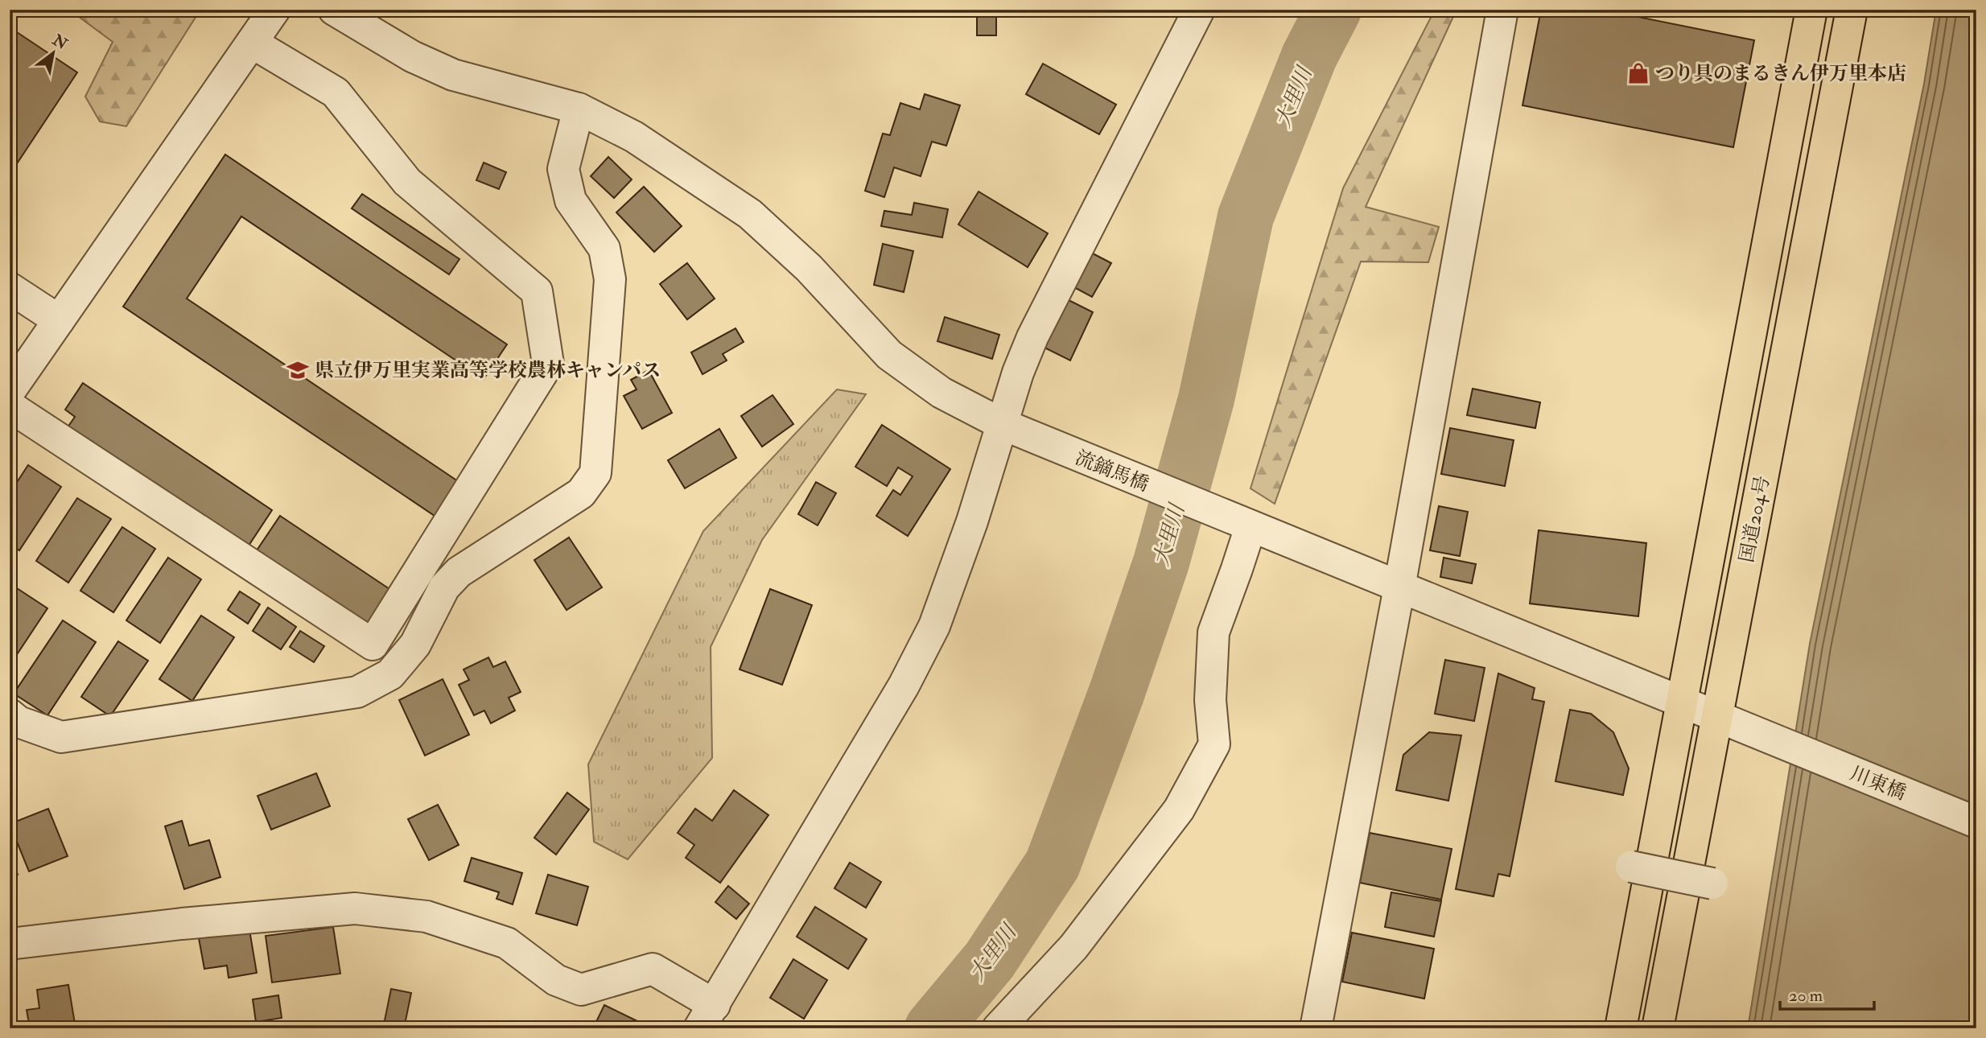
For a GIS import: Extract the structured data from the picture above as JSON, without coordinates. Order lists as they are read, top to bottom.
{
  "streets": {
    "highway": ["国道204号"],
    "street": ["流鏑馬橋", "川東橋"]
  },
  "crossings": [
    ["流鏑馬橋", "川東橋"],
    ["国道204号", "川東橋"]
  ],
  "water": ["大里川"],
  "places": {
    "shop": ["つり具のまるきん伊万里本店"],
    "school or university": ["県立伊万里実業高等学校農林キャンパス"]
  },
  "scale_bar": "20 m",
  "north": "top right"
}
